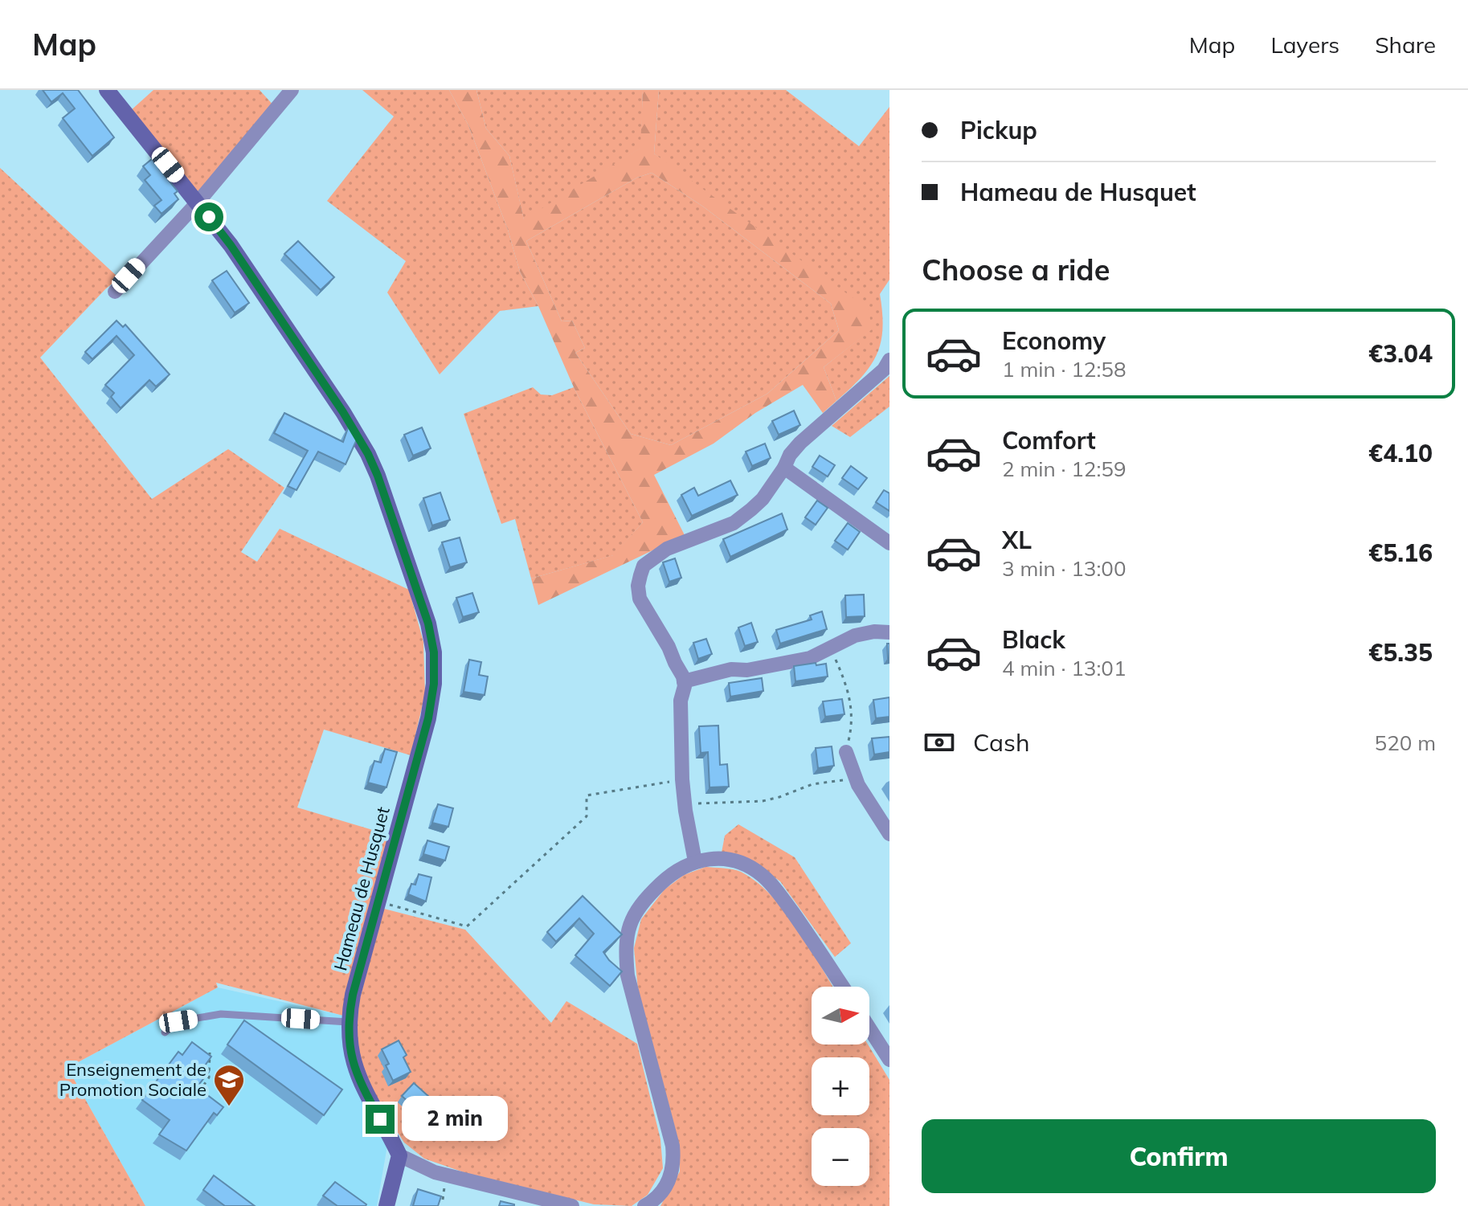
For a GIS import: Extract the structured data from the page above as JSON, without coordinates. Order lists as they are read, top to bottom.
{
  "streets": {
    "street": ["Hameau de Husquet"]
  },
  "places": {
    "school or university": ["Enseignement de Promotion Sociale"]
  },
  "north": "right",
  "page": {
    "header": "Map",
    "nav": ["Map", "Layers", "Share"],
    "banner": ["Pickup", "Hameau de Husquet"],
    "heading": "Choose a ride",
    "list": [
      {
        "name": "Economy",
        "note": "1 min · 12:58",
        "value": "€3.04"
      },
      {
        "name": "Comfort",
        "note": "2 min · 12:59",
        "value": "€4.10"
      },
      {
        "name": "XL",
        "note": "3 min · 13:00",
        "value": "€5.16"
      },
      {
        "name": "Black",
        "note": "4 min · 13:01",
        "value": "€5.35"
      }
    ],
    "pay": ["Cash", "520 m"],
    "map_buttons": ["+", "−"],
    "bubble": "2 min",
    "buttons": "Confirm"
  }
}
